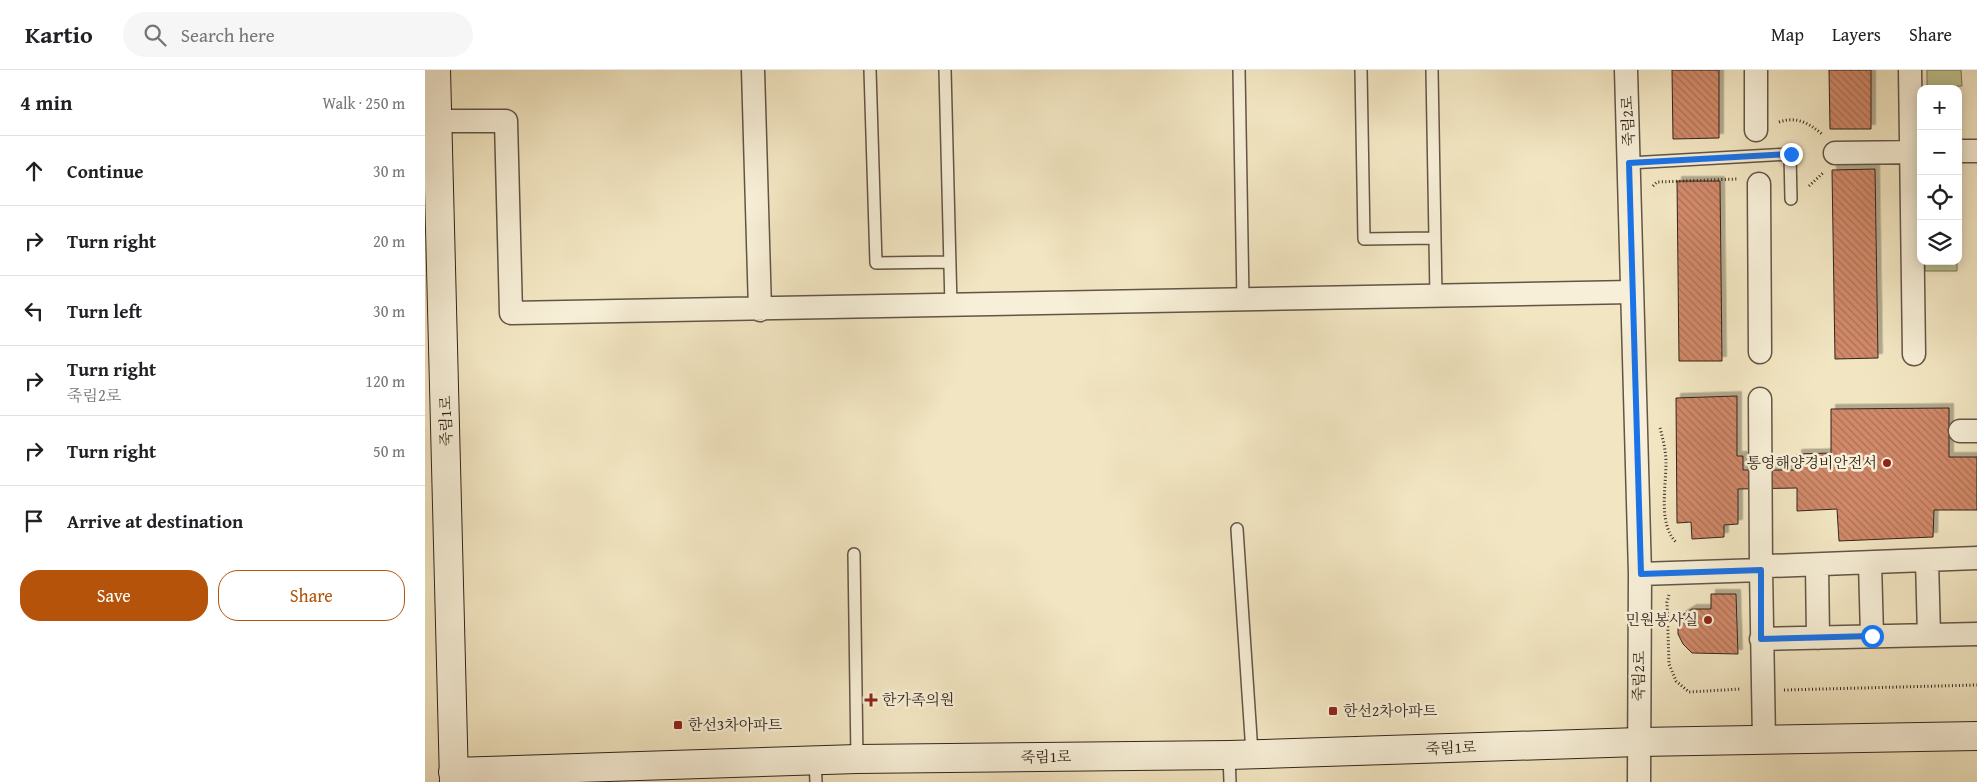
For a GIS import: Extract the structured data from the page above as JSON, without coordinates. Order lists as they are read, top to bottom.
{
  "streets": {
    "street": ["죽림2로", "죽림1로"]
  },
  "crossings": [
    ["죽림2로", "죽림1로"]
  ],
  "places": {
    "other": ["통영해양경비안전서", "민원봉사실"],
    "health": ["한가족의원"],
    "transit": ["한선2차아파트", "한선3차아파트"]
  },
  "page": {
    "header": "Kartio",
    "search": "Search here",
    "nav": ["Map", "Layers", "Share"],
    "heading": ["4 min", "Walk · 250 m"],
    "map_buttons": ["+", "−"],
    "list": [
      ["Continue", "30 m"],
      ["Turn right", "20 m"],
      ["Turn left", "30 m"],
      ["Turn right", "죽림2로", "120 m"],
      ["Turn right", "50 m"],
      "Arrive at destination"
    ],
    "buttons": ["Save", "Share"]
  }
}
